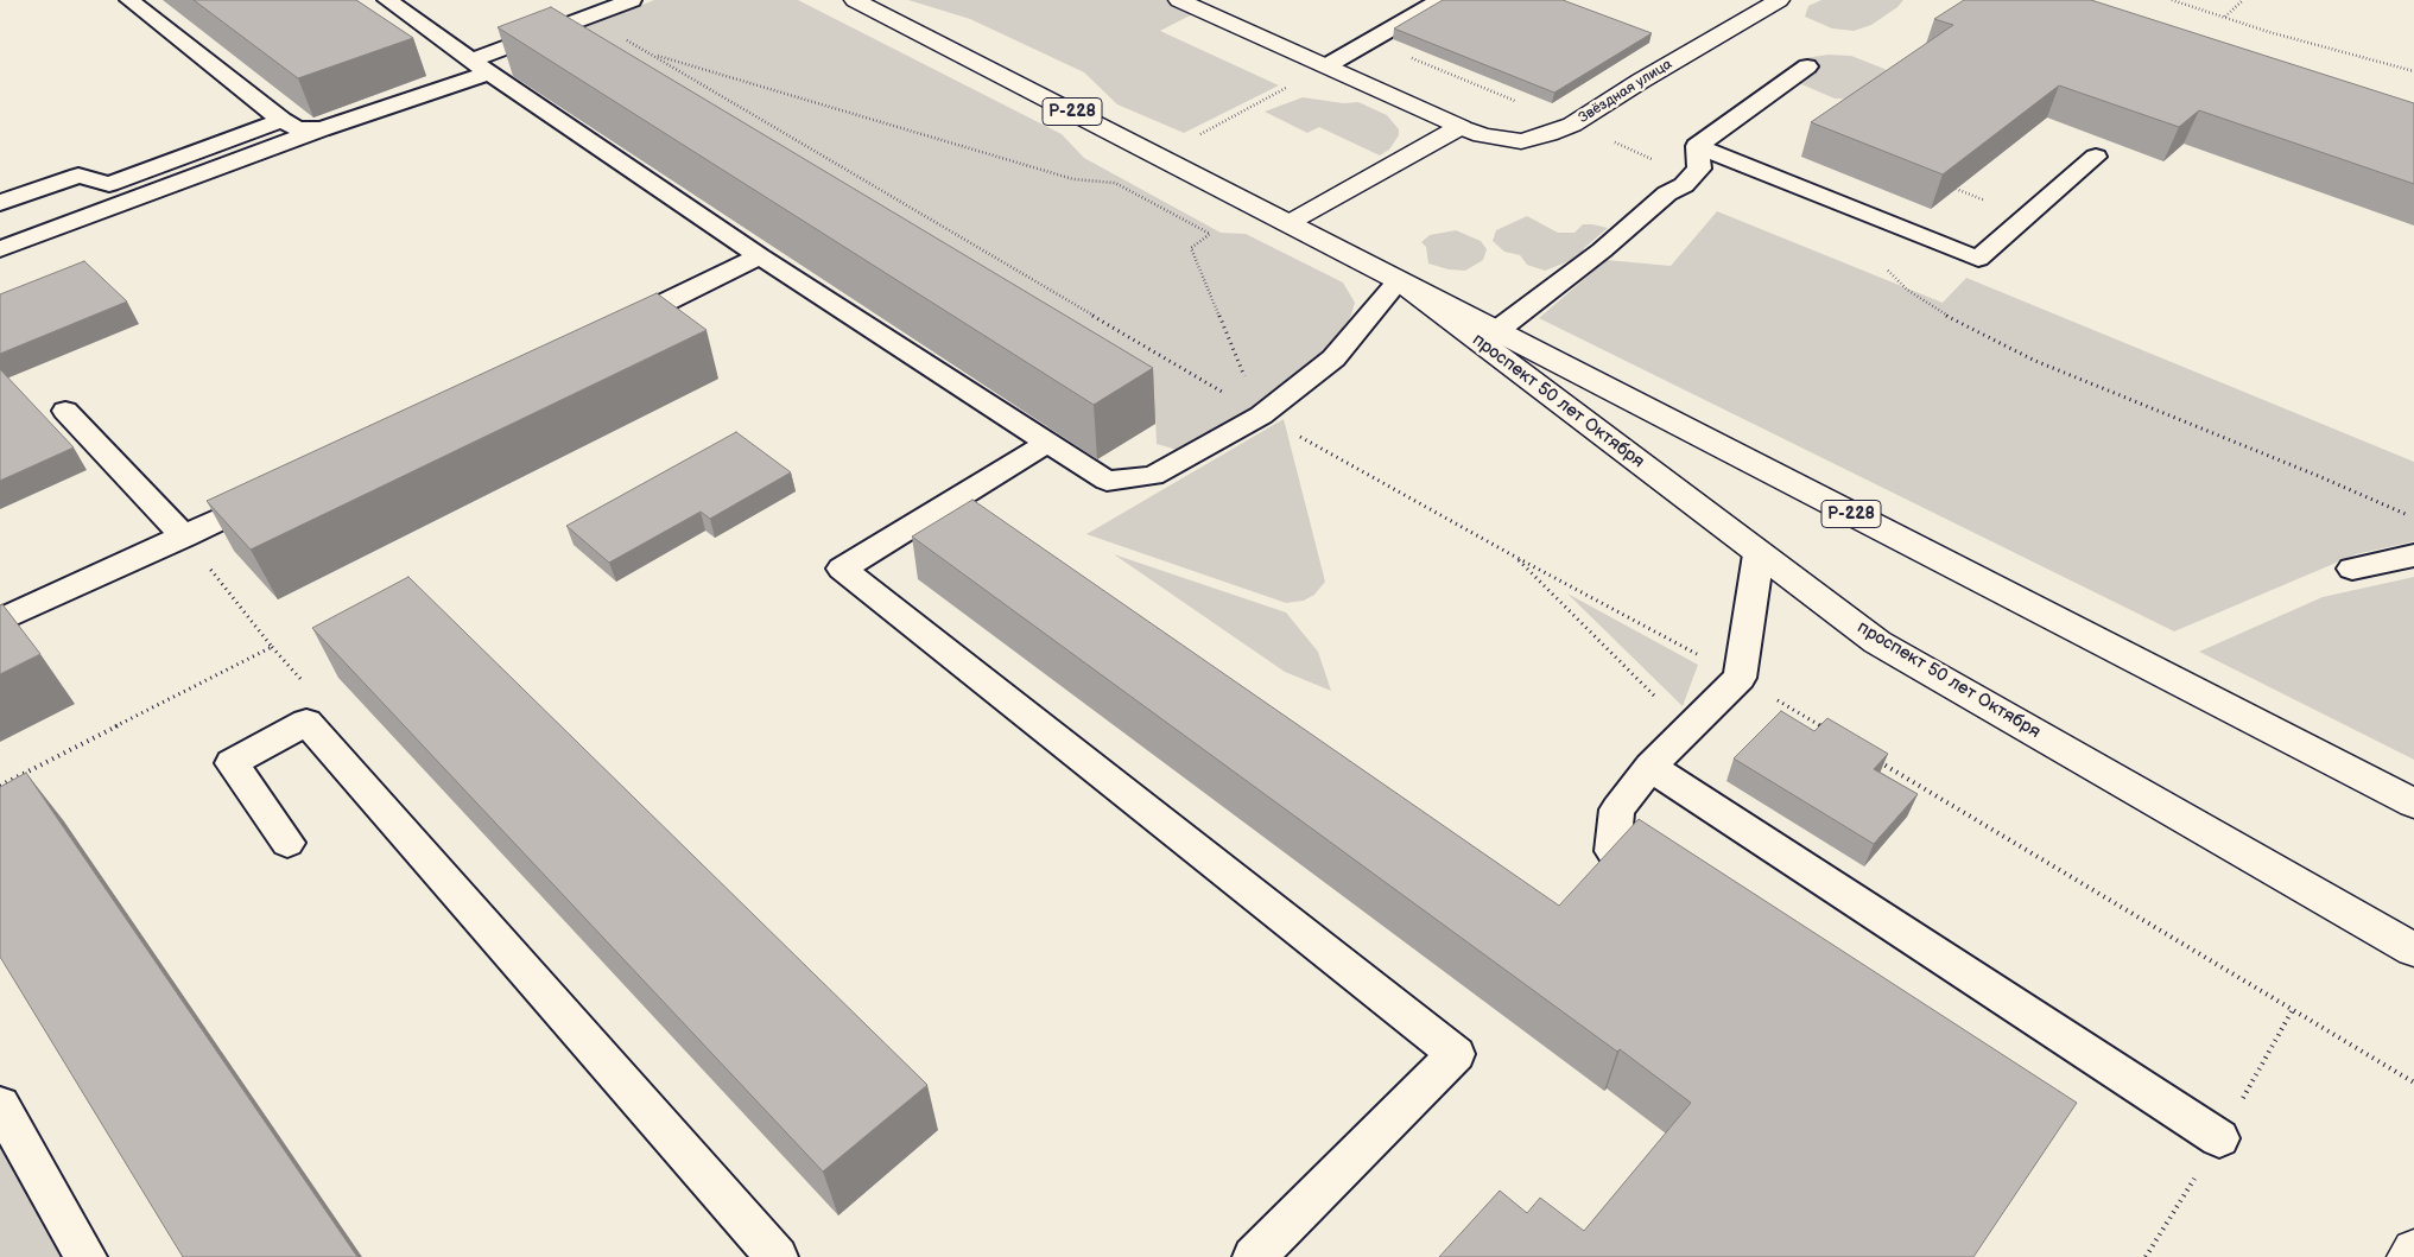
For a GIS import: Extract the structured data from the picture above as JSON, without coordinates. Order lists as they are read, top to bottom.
{
  "streets": {
    "street": ["Звёздная улица", "Р-228", "проспект 50 лет Октября"]
  }
}
